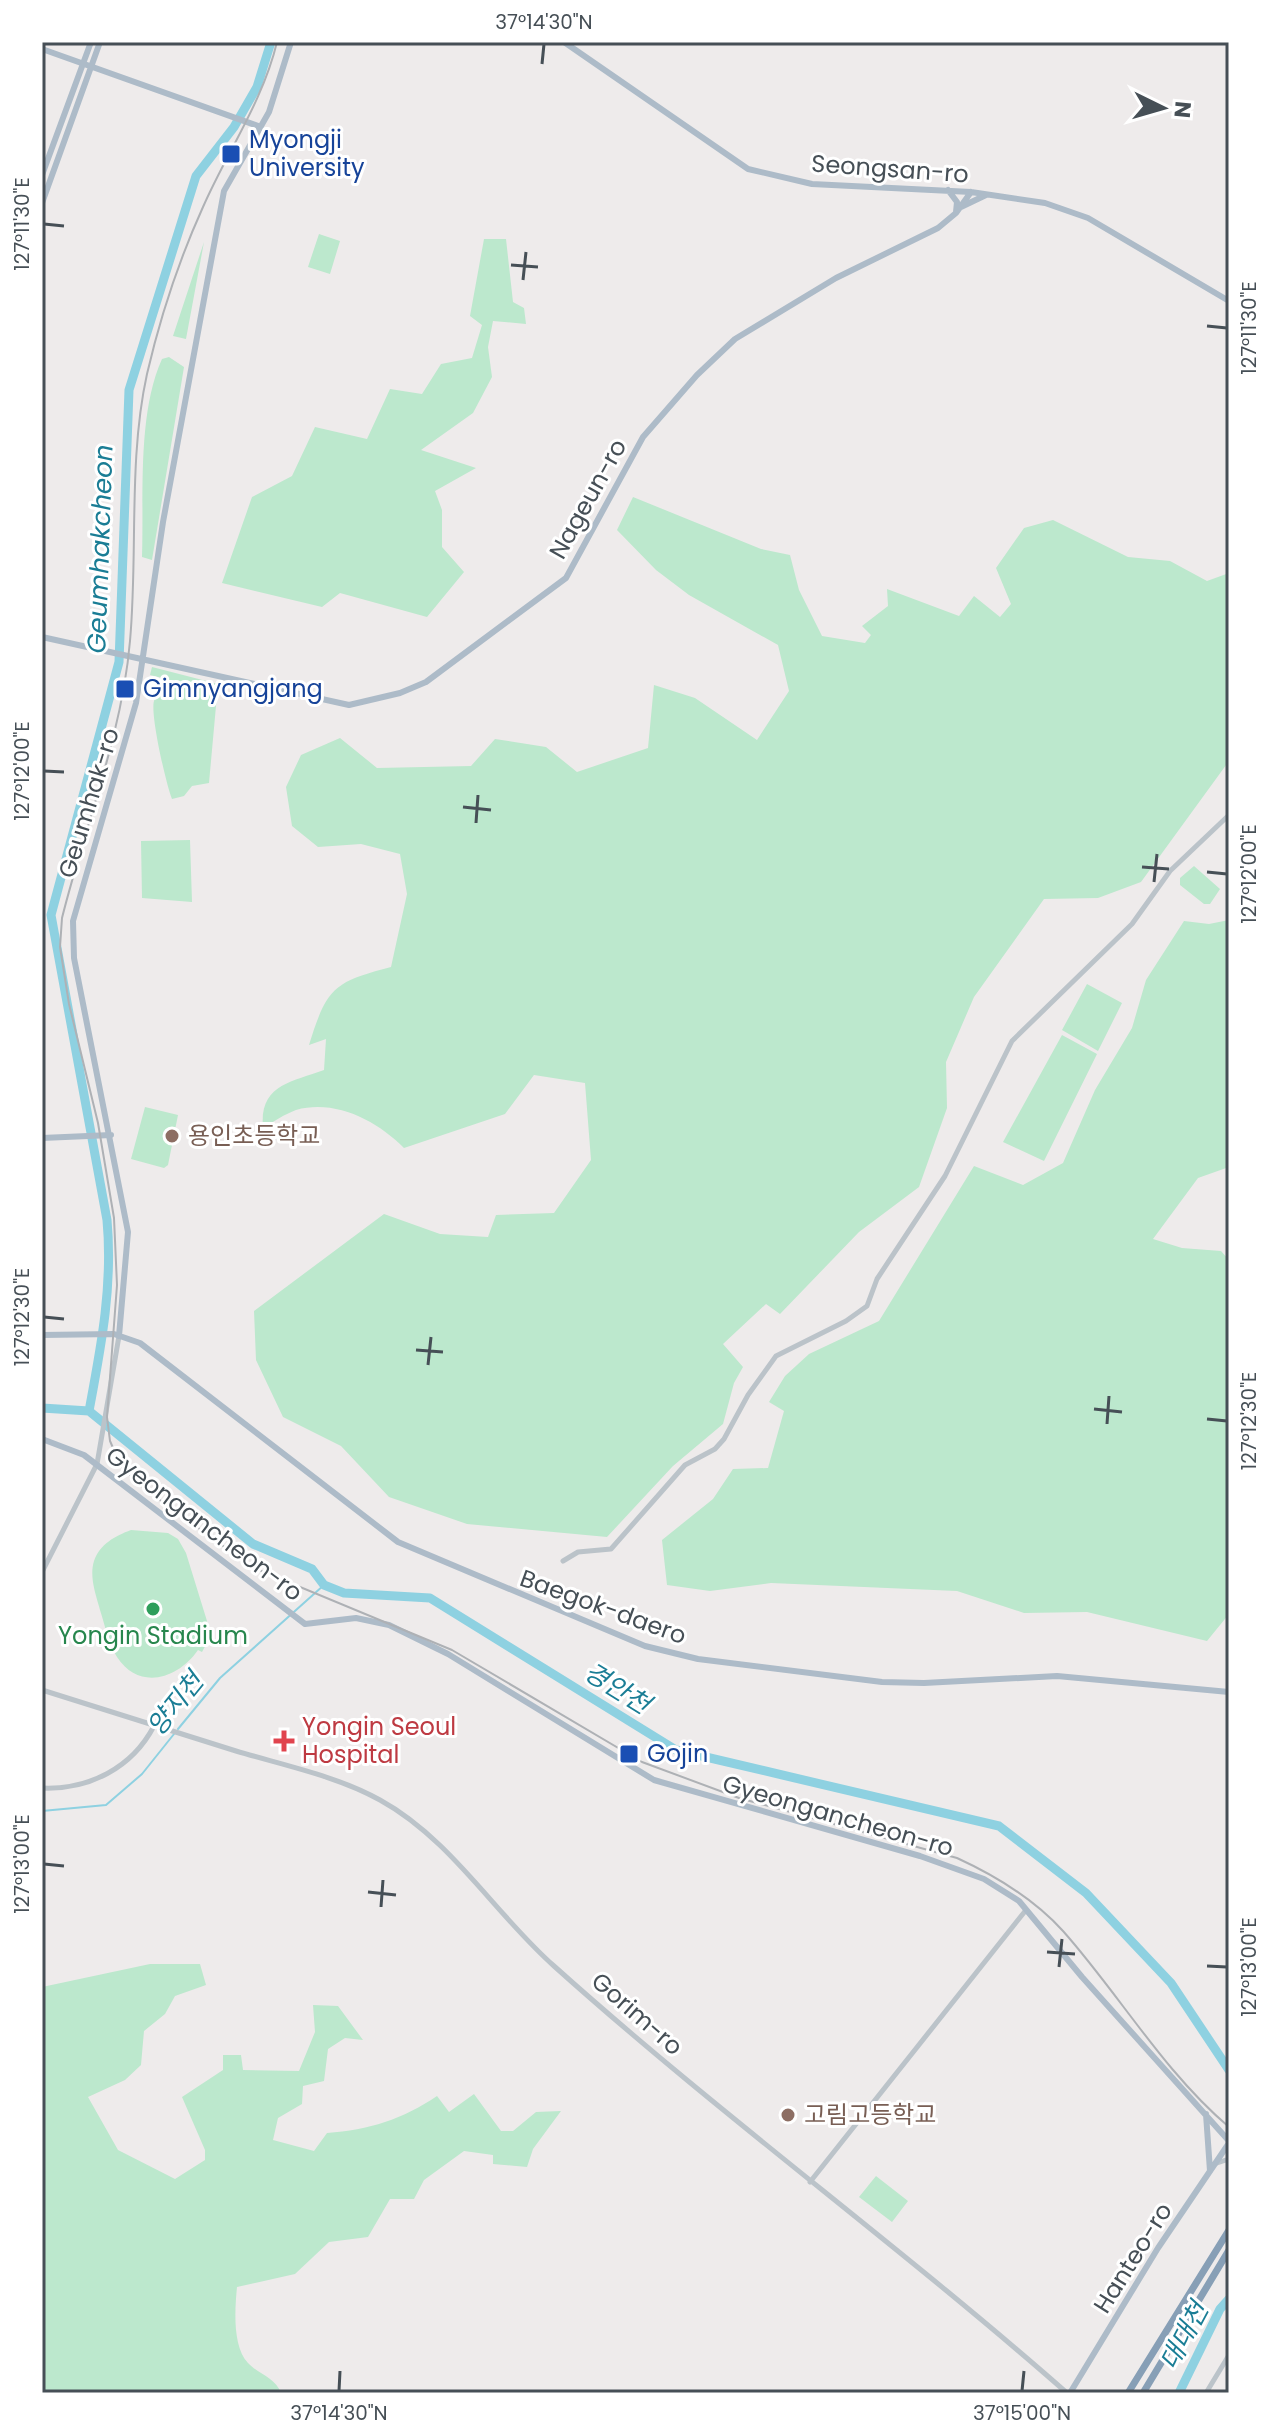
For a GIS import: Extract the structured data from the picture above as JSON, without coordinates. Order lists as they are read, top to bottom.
{
  "streets": {
    "main road": [
      "Seongsan-ro",
      "Nageun-ro",
      "Geumhak-ro",
      "Gyeongancheon-ro",
      "Baegok-daero",
      "Hanteo-ro"
    ],
    "street": ["Gorim-ro"]
  },
  "crossings": [
    ["Seongsan-ro", "Nageun-ro"],
    ["Nageun-ro", "Geumhak-ro"],
    ["Geumhak-ro", "Gyeongancheon-ro"],
    ["Geumhak-ro", "Baegok-daero"],
    ["Gyeongancheon-ro", "Hanteo-ro"],
    ["Gorim-ro", "Hanteo-ro"]
  ],
  "water": [
    "Geumhakcheon",
    "경안천",
    "양지천",
    "대대천"
  ],
  "places": {
    "transit": ["Myongji University", "Gimnyangjang", "Gojin"],
    "other": ["용인초등학교", "Yongin Stadium", "고림고등학교"],
    "health": ["Yongin Seoul Hospital"]
  },
  "north": "right",
  "coordinates": [
    "37°14'30\"N",
    "127°11'30\"E",
    "127°12'00\"E",
    "127°12'30\"E",
    "127°13'00\"E",
    "37°15'00\"N"
  ]
}
